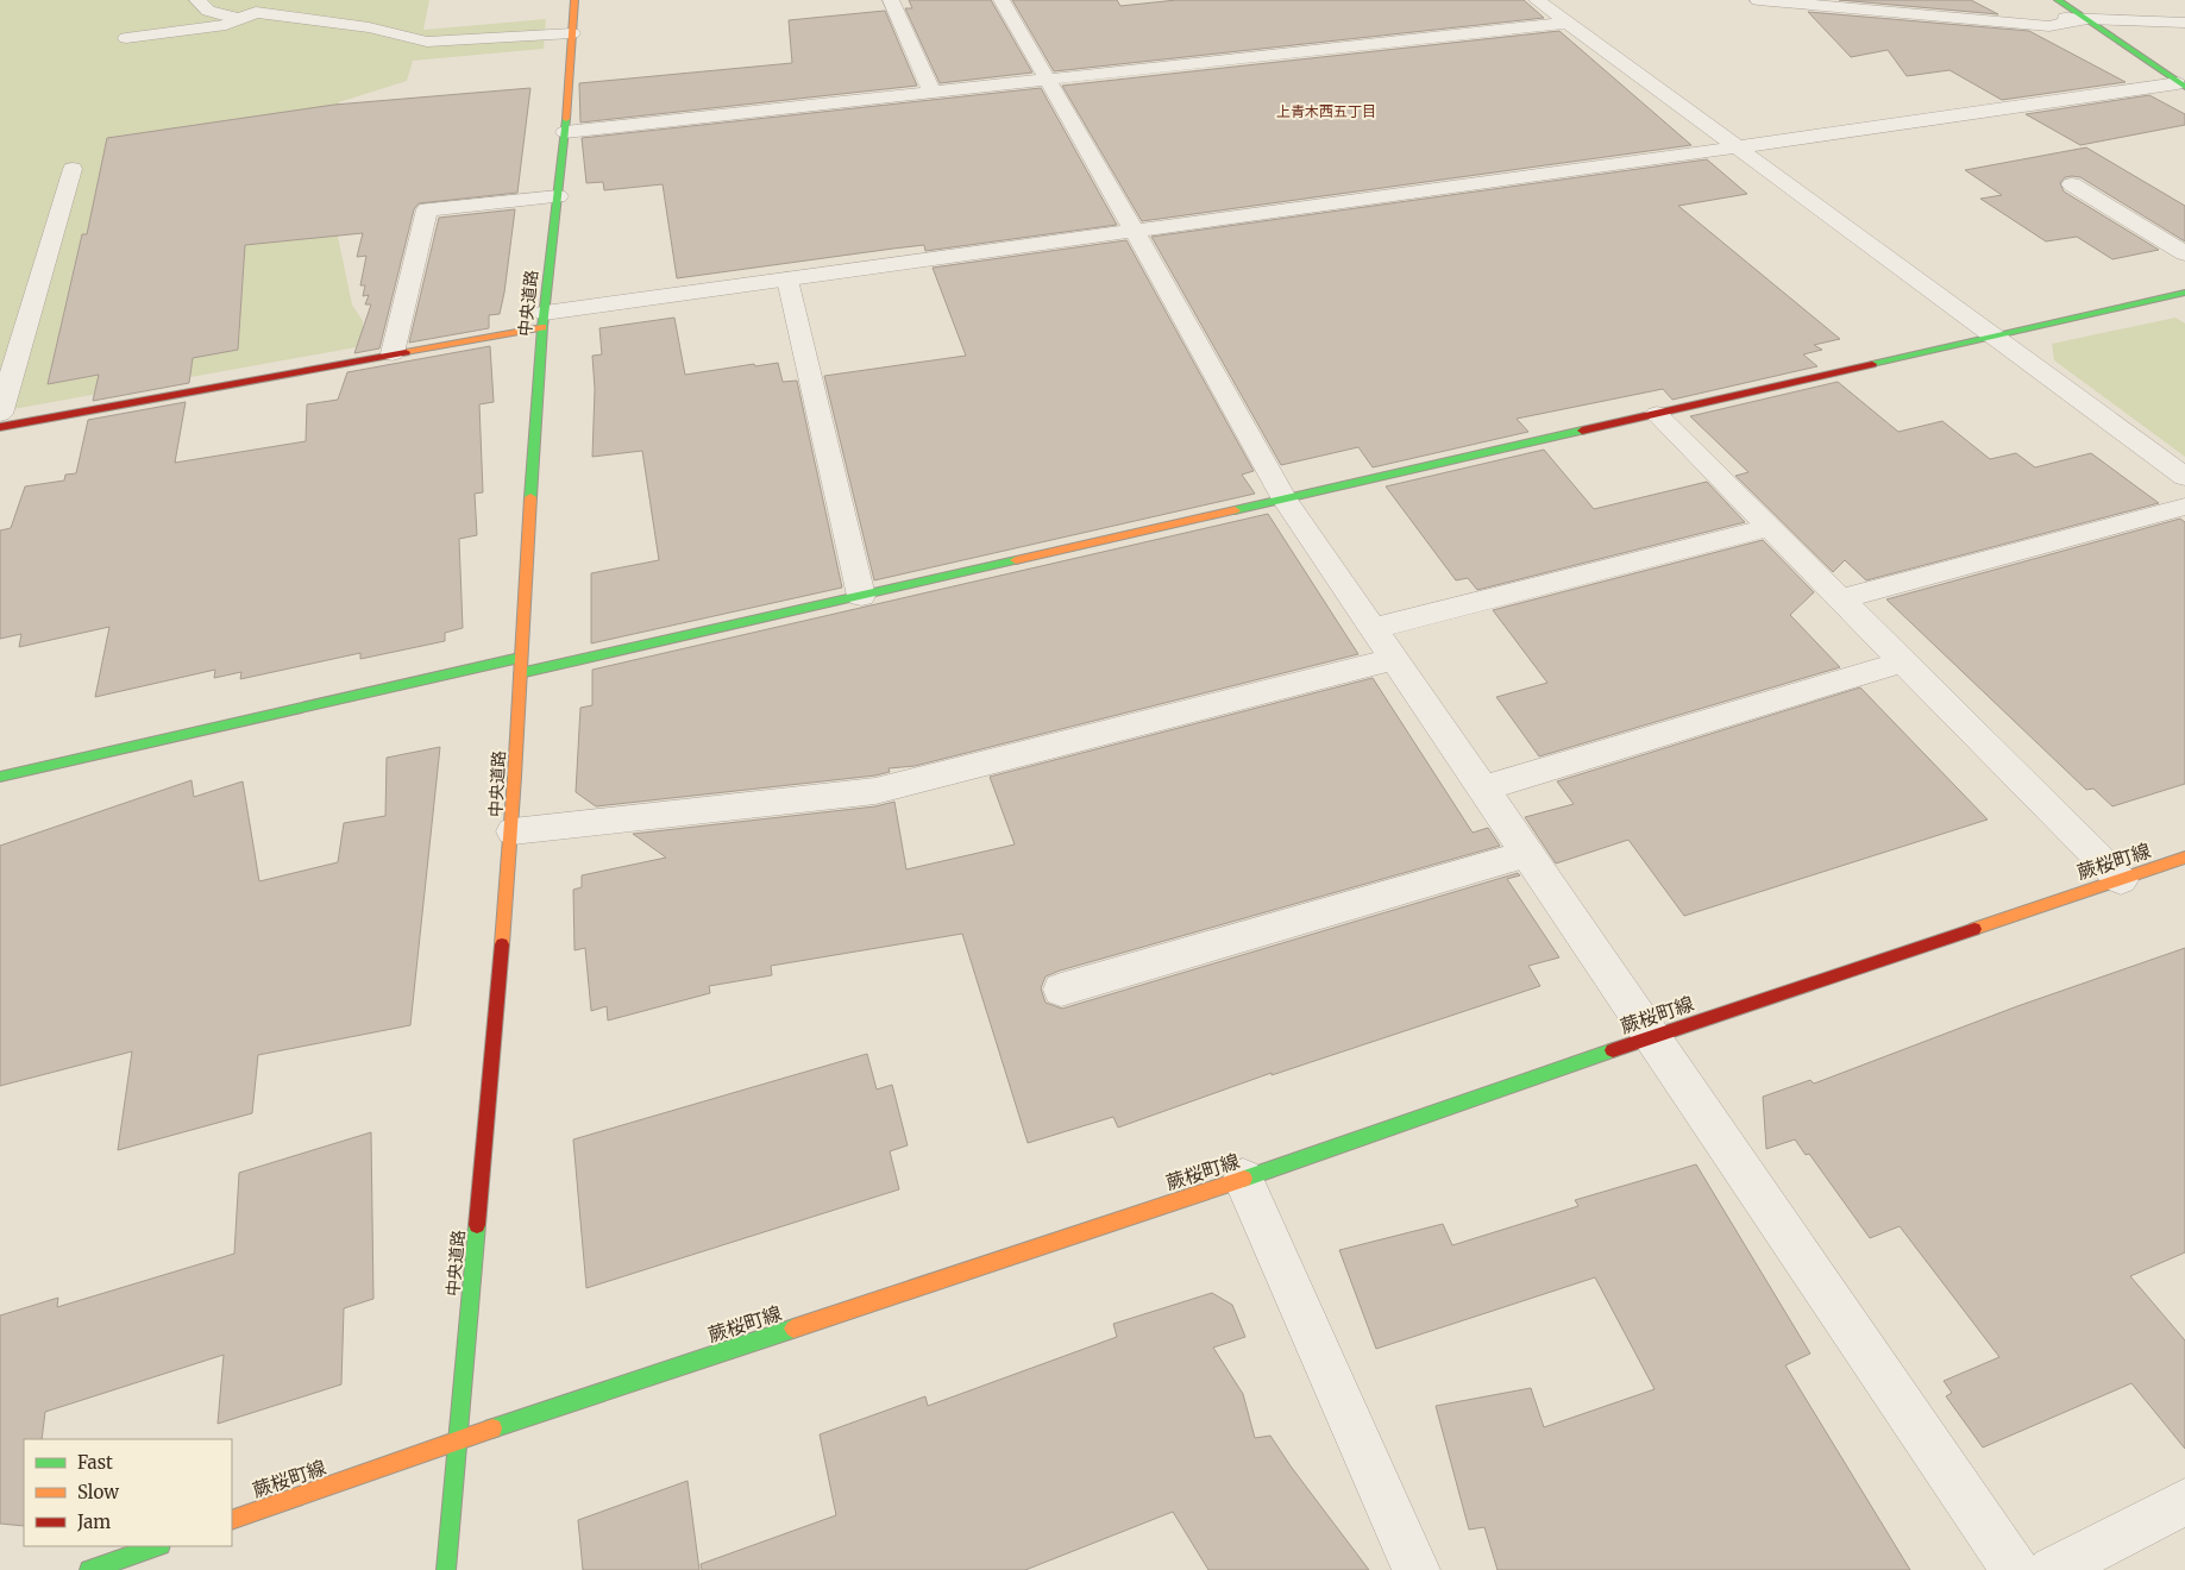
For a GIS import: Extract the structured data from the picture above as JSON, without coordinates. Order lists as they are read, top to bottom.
{
  "streets": {
    "main road": ["中央道路", "蕨桜町線"]
  },
  "crossings": [
    ["中央道路", "蕨桜町線"]
  ],
  "districts": ["上青木西五丁目"],
  "legend": ["Fast", "Slow", "Jam"]
}
